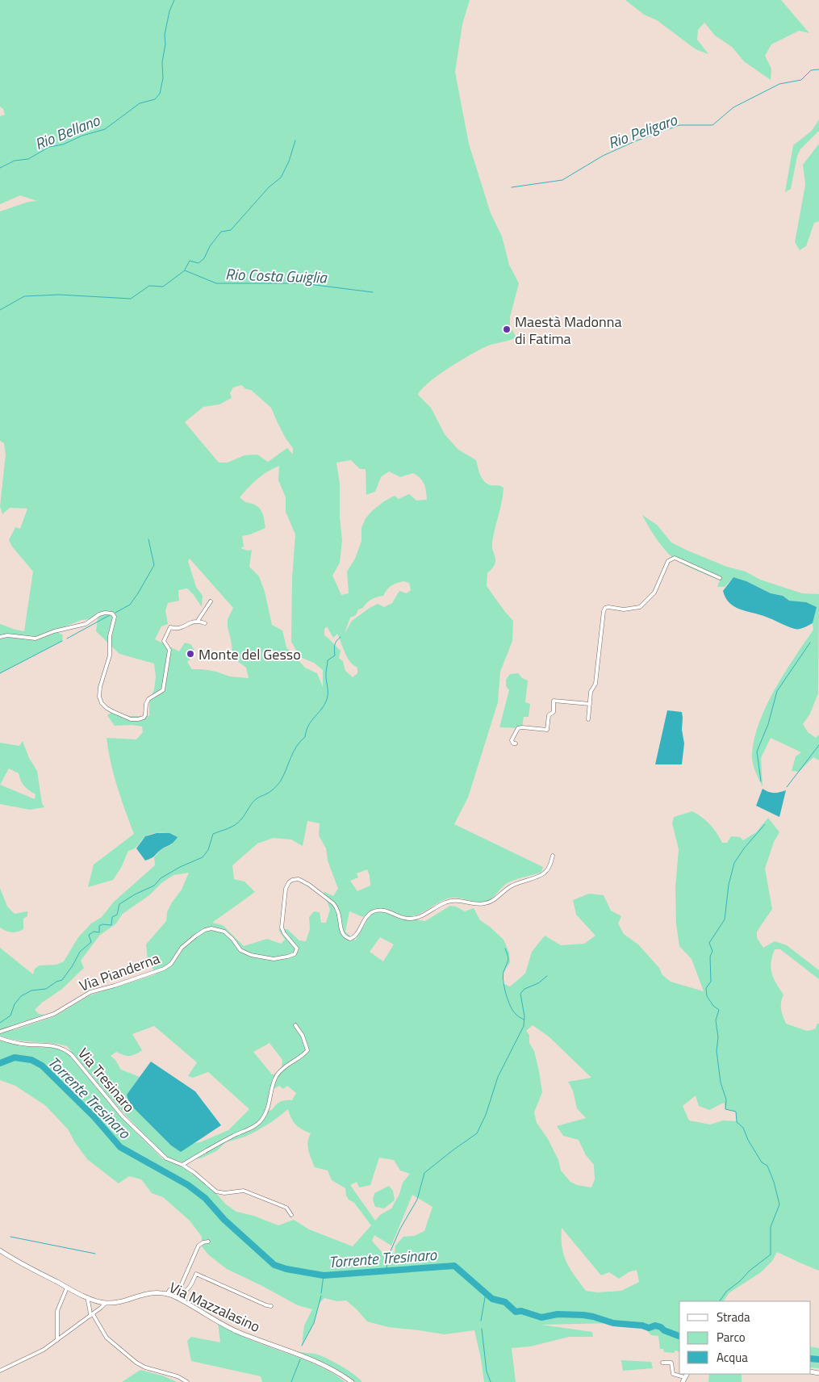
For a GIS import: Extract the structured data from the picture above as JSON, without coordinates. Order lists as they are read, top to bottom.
{
  "streets": {
    "main road": ["Via Mazzalasino"],
    "street": ["Via Pianderna", "Via Tresinaro"]
  },
  "water": [
    "Rio Peligaro",
    "Rio Bellano",
    "Rio Costa Guiglia",
    "Torrente Tresinaro"
  ],
  "places": ["Maestà Madonna di Fatima", "Monte del Gesso"],
  "legend": ["Strada", "Parco", "Acqua"]
}
